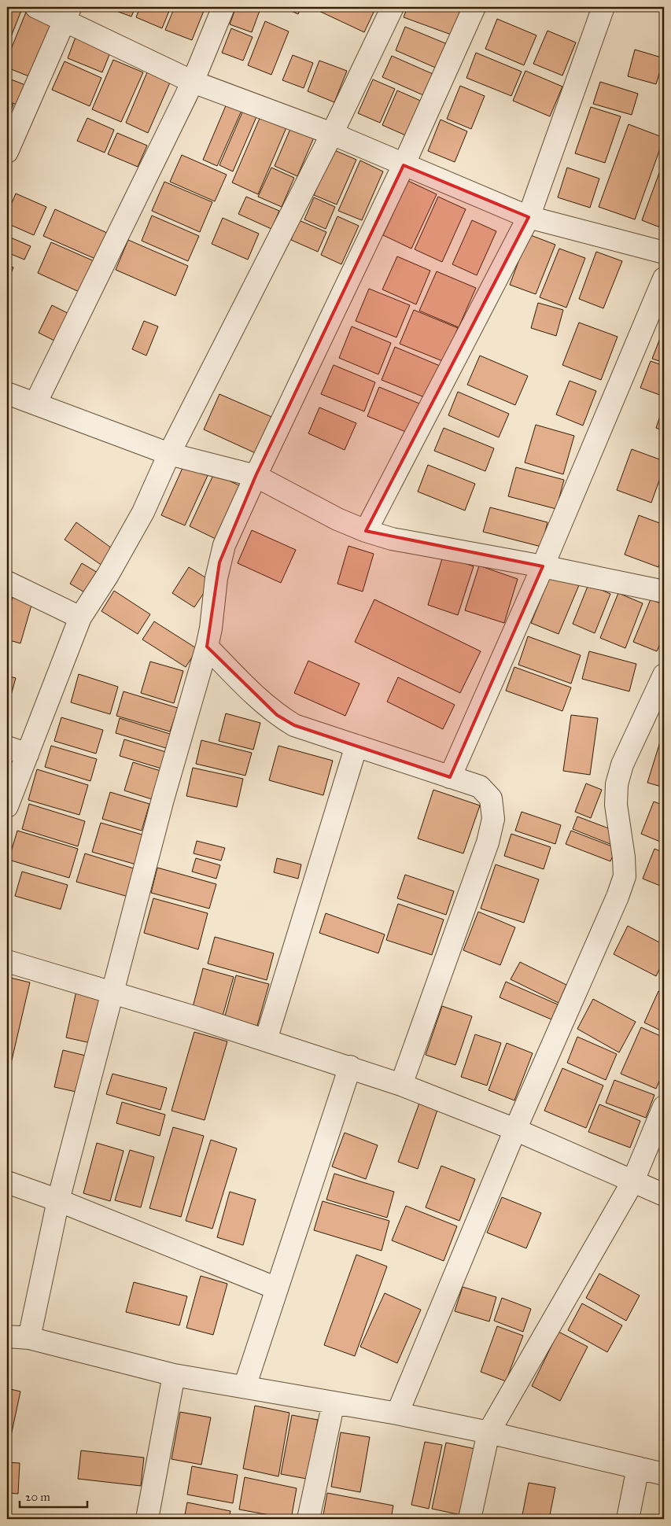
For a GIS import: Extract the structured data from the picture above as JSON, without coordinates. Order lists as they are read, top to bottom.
{
  "scale_bar": "20 m"
}
